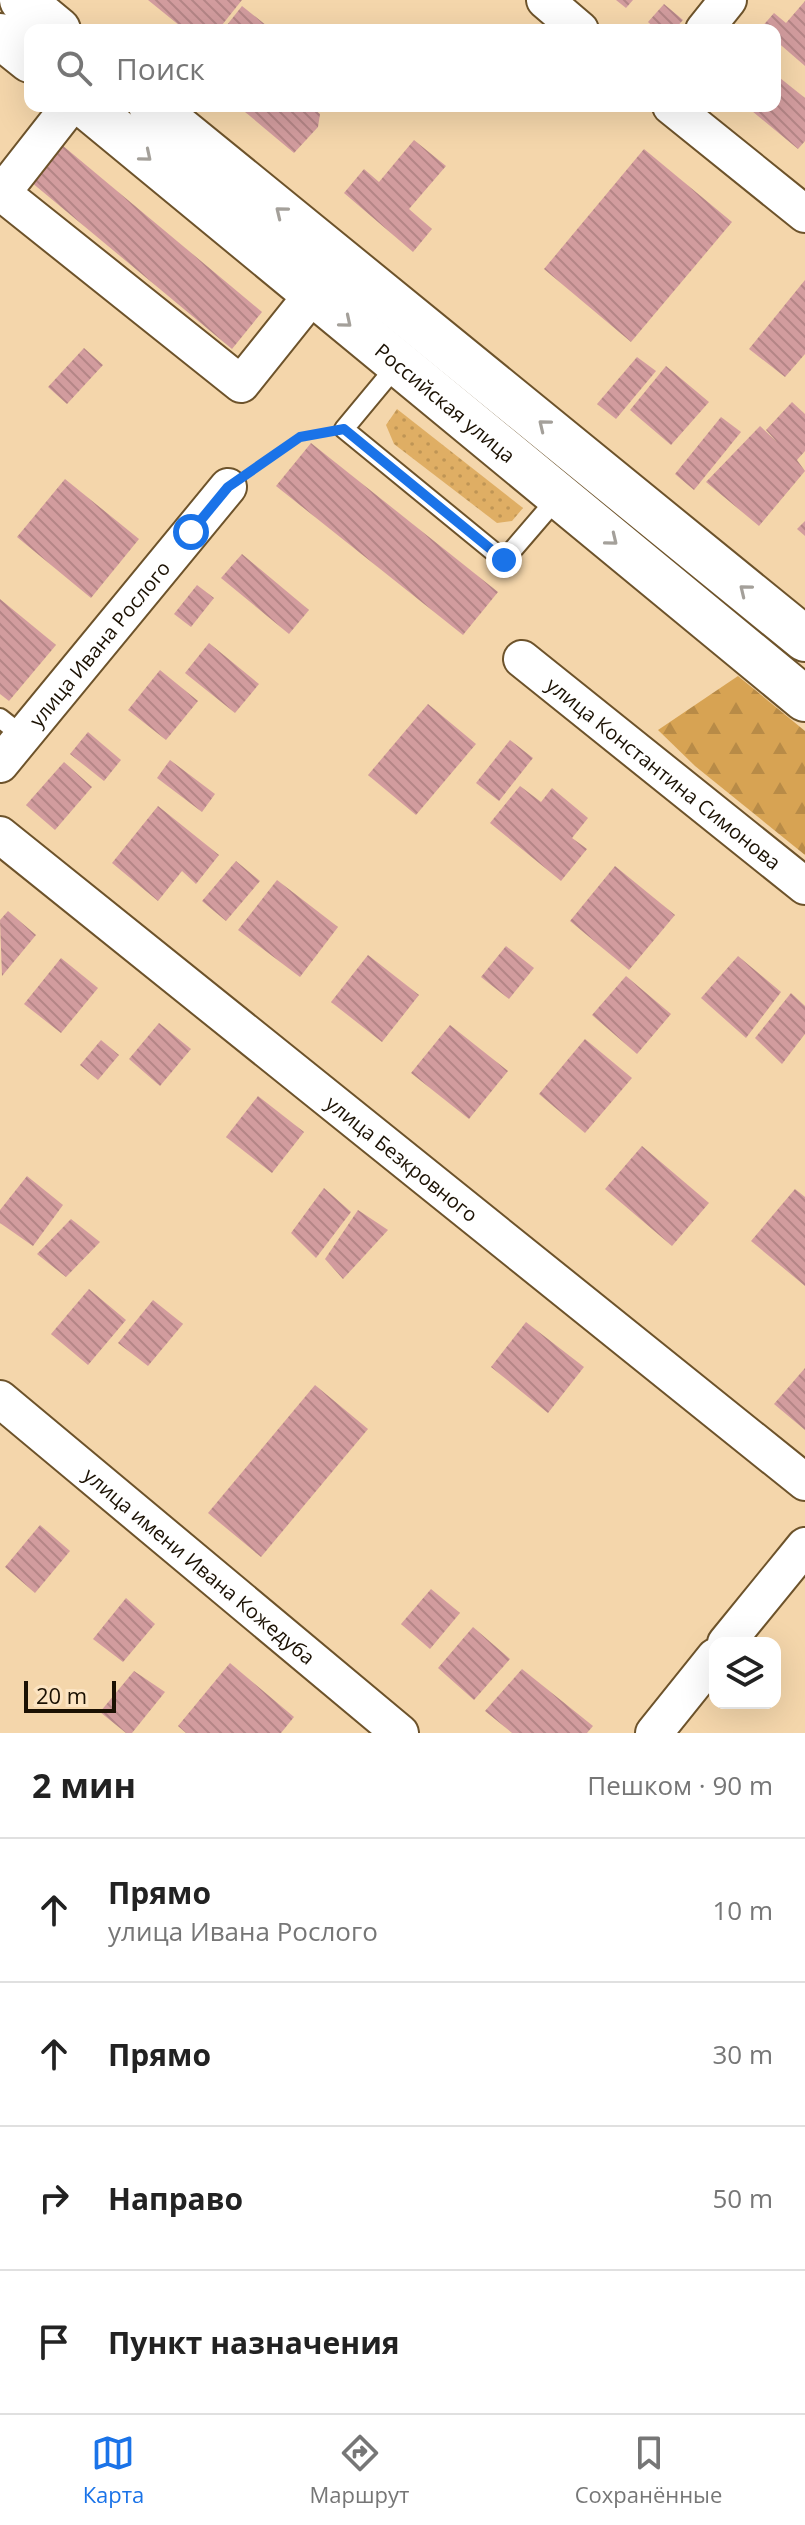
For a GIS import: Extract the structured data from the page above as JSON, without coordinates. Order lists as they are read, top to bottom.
{
  "streets": {
    "main road": ["Российская улица"],
    "street": [
      "улица Ивана Рослого",
      "улица Константина Симонова",
      "улица Безкровного",
      "улица имени Ивана Кожедуба"
    ]
  },
  "scale_bar": "20 m",
  "page": {
    "search": "Поиск",
    "scale": "20 m",
    "heading": ["2 мин", "Пешком · 90 m"],
    "list": [
      ["Прямо", "улица Ивана Рослого", "10 m"],
      ["Прямо", "30 m"],
      ["Направо", "50 m"],
      "Пункт назначения"
    ],
    "nav": ["Карта", "Маршрут", "Сохранённые"]
  }
}
